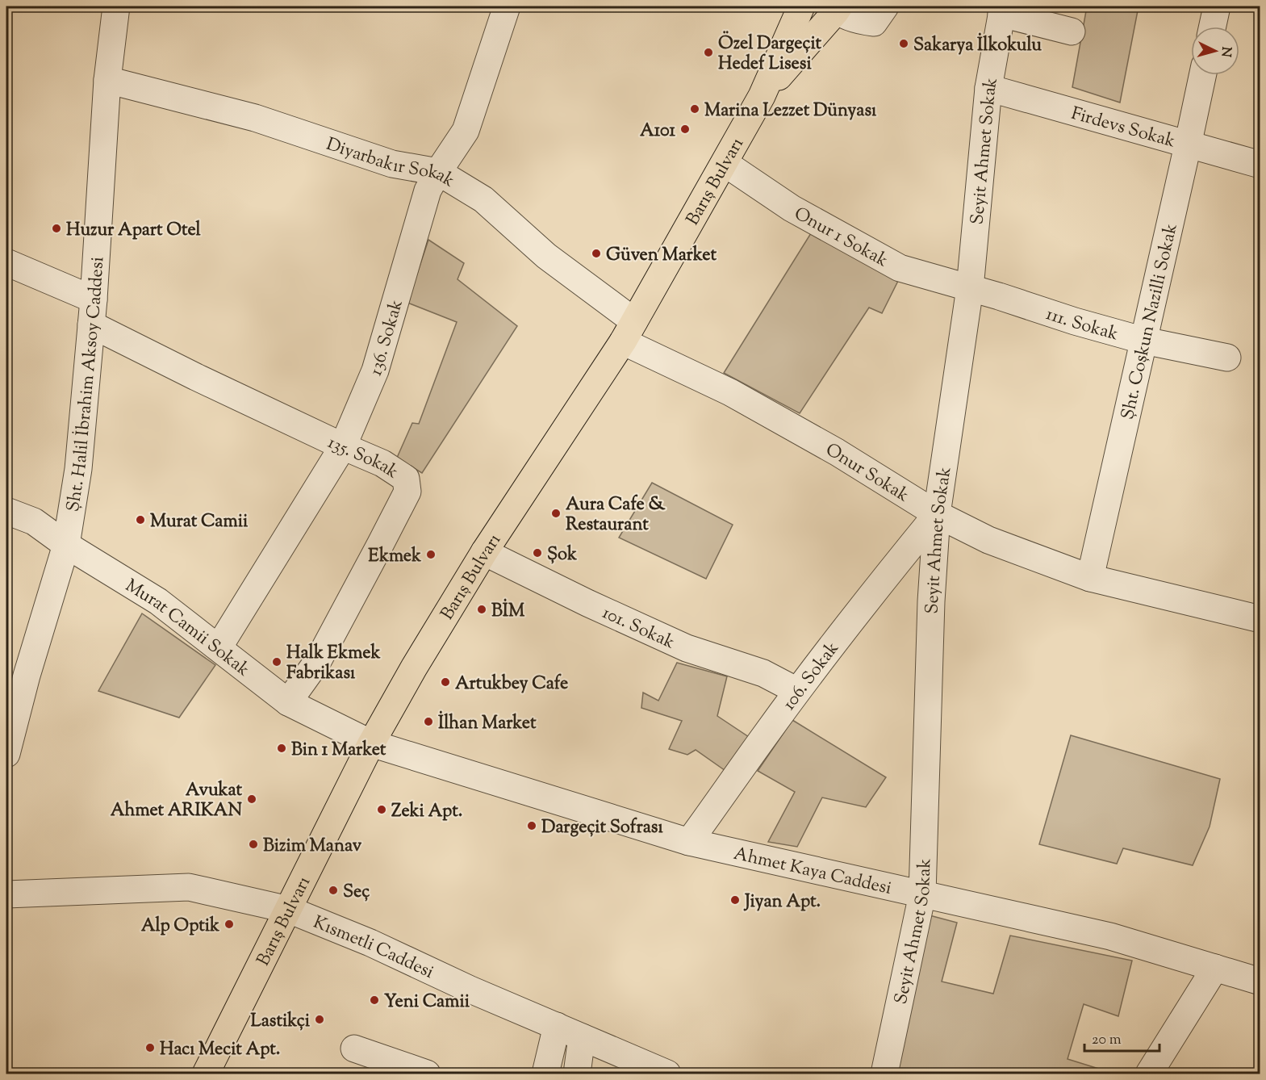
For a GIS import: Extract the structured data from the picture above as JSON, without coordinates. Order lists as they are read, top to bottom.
{
  "streets": {
    "main road": ["Barış Bulvarı"],
    "street": [
      "Firdevs Sokak",
      "Seyit Ahmet Sokak",
      "Diyarbakır Sokak",
      "Onur 1 Sokak",
      "Şht. Coşkun Nazilli Sokak",
      "111. Sokak",
      "136. Sokak",
      "Şht. Halil İbrahim Aksoy Caddesi",
      "135. Sokak",
      "Onur Sokak",
      "101. Sokak",
      "Murat Camii Sokak",
      "106. Sokak",
      "Ahmet Kaya Caddesi",
      "Kısmetli Caddesi"
    ]
  },
  "crossings": [
    ["Firdevs Sokak", "Seyit Ahmet Sokak"],
    ["Firdevs Sokak", "Şht. Coşkun Nazilli Sokak"],
    ["Seyit Ahmet Sokak", "Onur 1 Sokak"],
    ["Seyit Ahmet Sokak", "111. Sokak"],
    ["Seyit Ahmet Sokak", "Onur Sokak"],
    ["Seyit Ahmet Sokak", "106. Sokak"],
    ["Seyit Ahmet Sokak", "Ahmet Kaya Caddesi"],
    ["Diyarbakır Sokak", "Barış Bulvarı"],
    ["Diyarbakır Sokak", "136. Sokak"],
    ["Diyarbakır Sokak", "Şht. Halil İbrahim Aksoy Caddesi"],
    ["Diyarbakır Sokak", "Onur Sokak"],
    ["Barış Bulvarı", "Onur 1 Sokak"],
    ["Barış Bulvarı", "Onur Sokak"],
    ["Barış Bulvarı", "101. Sokak"],
    ["Barış Bulvarı", "Murat Camii Sokak"],
    ["Barış Bulvarı", "Ahmet Kaya Caddesi"],
    ["Barış Bulvarı", "Kısmetli Caddesi"],
    ["Onur 1 Sokak", "111. Sokak"],
    ["Şht. Coşkun Nazilli Sokak", "111. Sokak"],
    ["Şht. Coşkun Nazilli Sokak", "Onur Sokak"],
    ["136. Sokak", "135. Sokak"],
    ["136. Sokak", "Murat Camii Sokak"],
    ["Şht. Halil İbrahim Aksoy Caddesi", "135. Sokak"],
    ["Şht. Halil İbrahim Aksoy Caddesi", "Murat Camii Sokak"],
    ["135. Sokak", "Murat Camii Sokak"],
    ["Onur Sokak", "106. Sokak"],
    ["101. Sokak", "106. Sokak"],
    ["Murat Camii Sokak", "Ahmet Kaya Caddesi"],
    ["106. Sokak", "Ahmet Kaya Caddesi"]
  ],
  "places": [
    "Sakarya İlkokulu",
    "Özel Dargeçit Hedef Lisesi",
    "Marina Lezzet Dünyası",
    "A101",
    "Huzur Apart Otel",
    "Güven Market",
    "Aura Cafe & Restaurant",
    "Murat Camii",
    "Şok",
    "Ekmek",
    "BİM",
    "Halk Ekmek Fabrikası",
    "Artukbey Cafe",
    "İlhan Market",
    "Bin 1 Market",
    "Avukat Ahmet ARIKAN",
    "Zeki Apt.",
    "Dargeçit Sofrası",
    "Bizim Manav",
    "Seç",
    "Jiyan Apt.",
    "Alp Optik",
    "Yeni Camii",
    "Lastikçi",
    "Hacı Mecit Apt."
  ],
  "scale_bar": "20 m",
  "north": "right"
}
